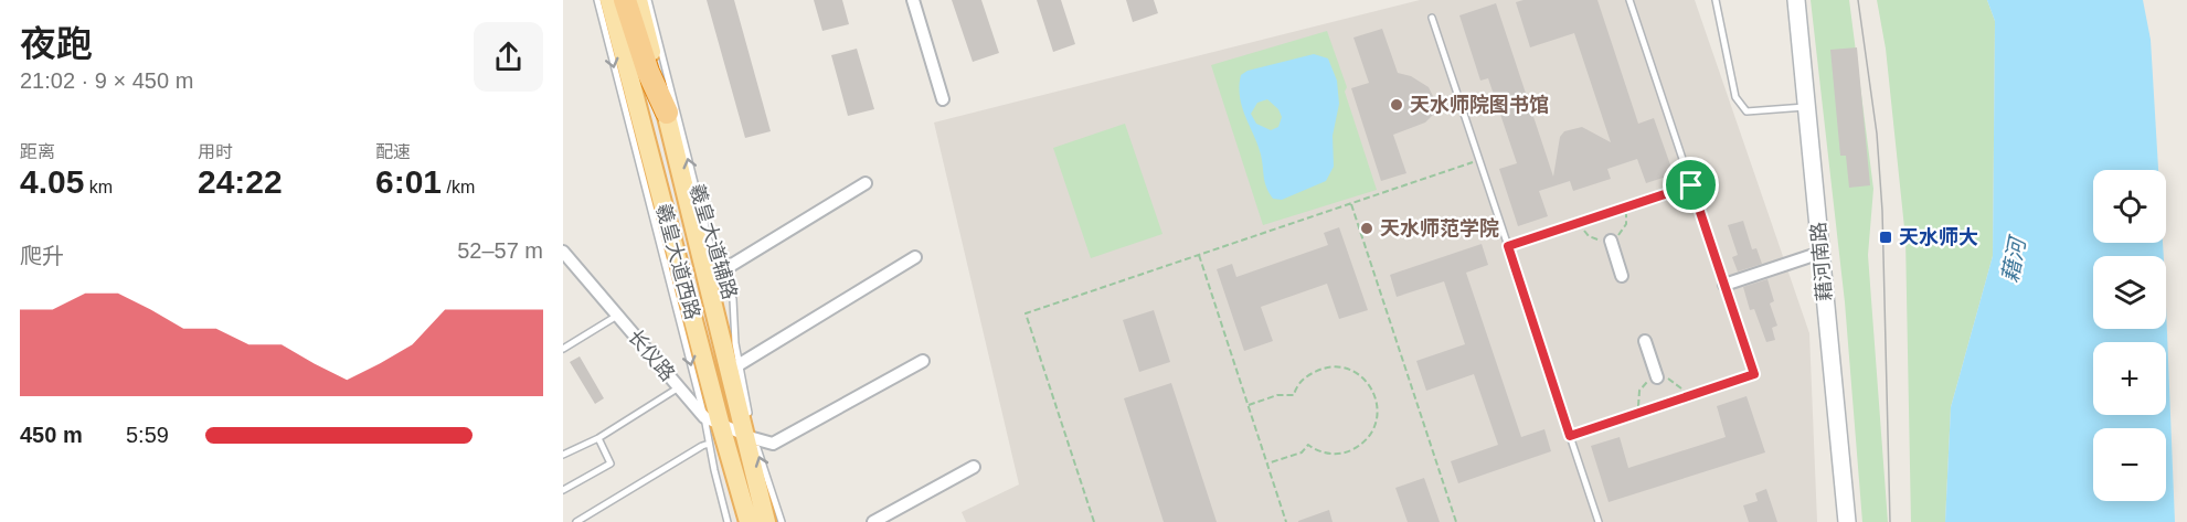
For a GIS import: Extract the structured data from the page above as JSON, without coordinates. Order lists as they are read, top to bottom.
{
  "streets": {
    "main road": ["羲皇大道西路", "藉河南路"],
    "street": ["长仪路"],
    "lane": ["羲皇大道辅路"]
  },
  "crossings": [
    ["羲皇大道辅路", "羲皇大道西路"],
    ["羲皇大道西路", "长仪路"]
  ],
  "water": ["藉河"],
  "places": {
    "other": ["天水师院图书馆", "天水师范学院"],
    "transit": ["天水师大"]
  },
  "page": {
    "heading": ["夜跑", "21:02 · 9 × 450 m"],
    "stats": [
      ["距离", "4.05 km"],
      ["用时", "24:22"],
      ["配速", "6:01 /km"]
    ],
    "map_buttons": ["+", "−"],
    "chart": ["爬升", "52–57 m"],
    "list": [
      {
        "name": "450 m",
        "note": "5:59"
      }
    ]
  }
}
